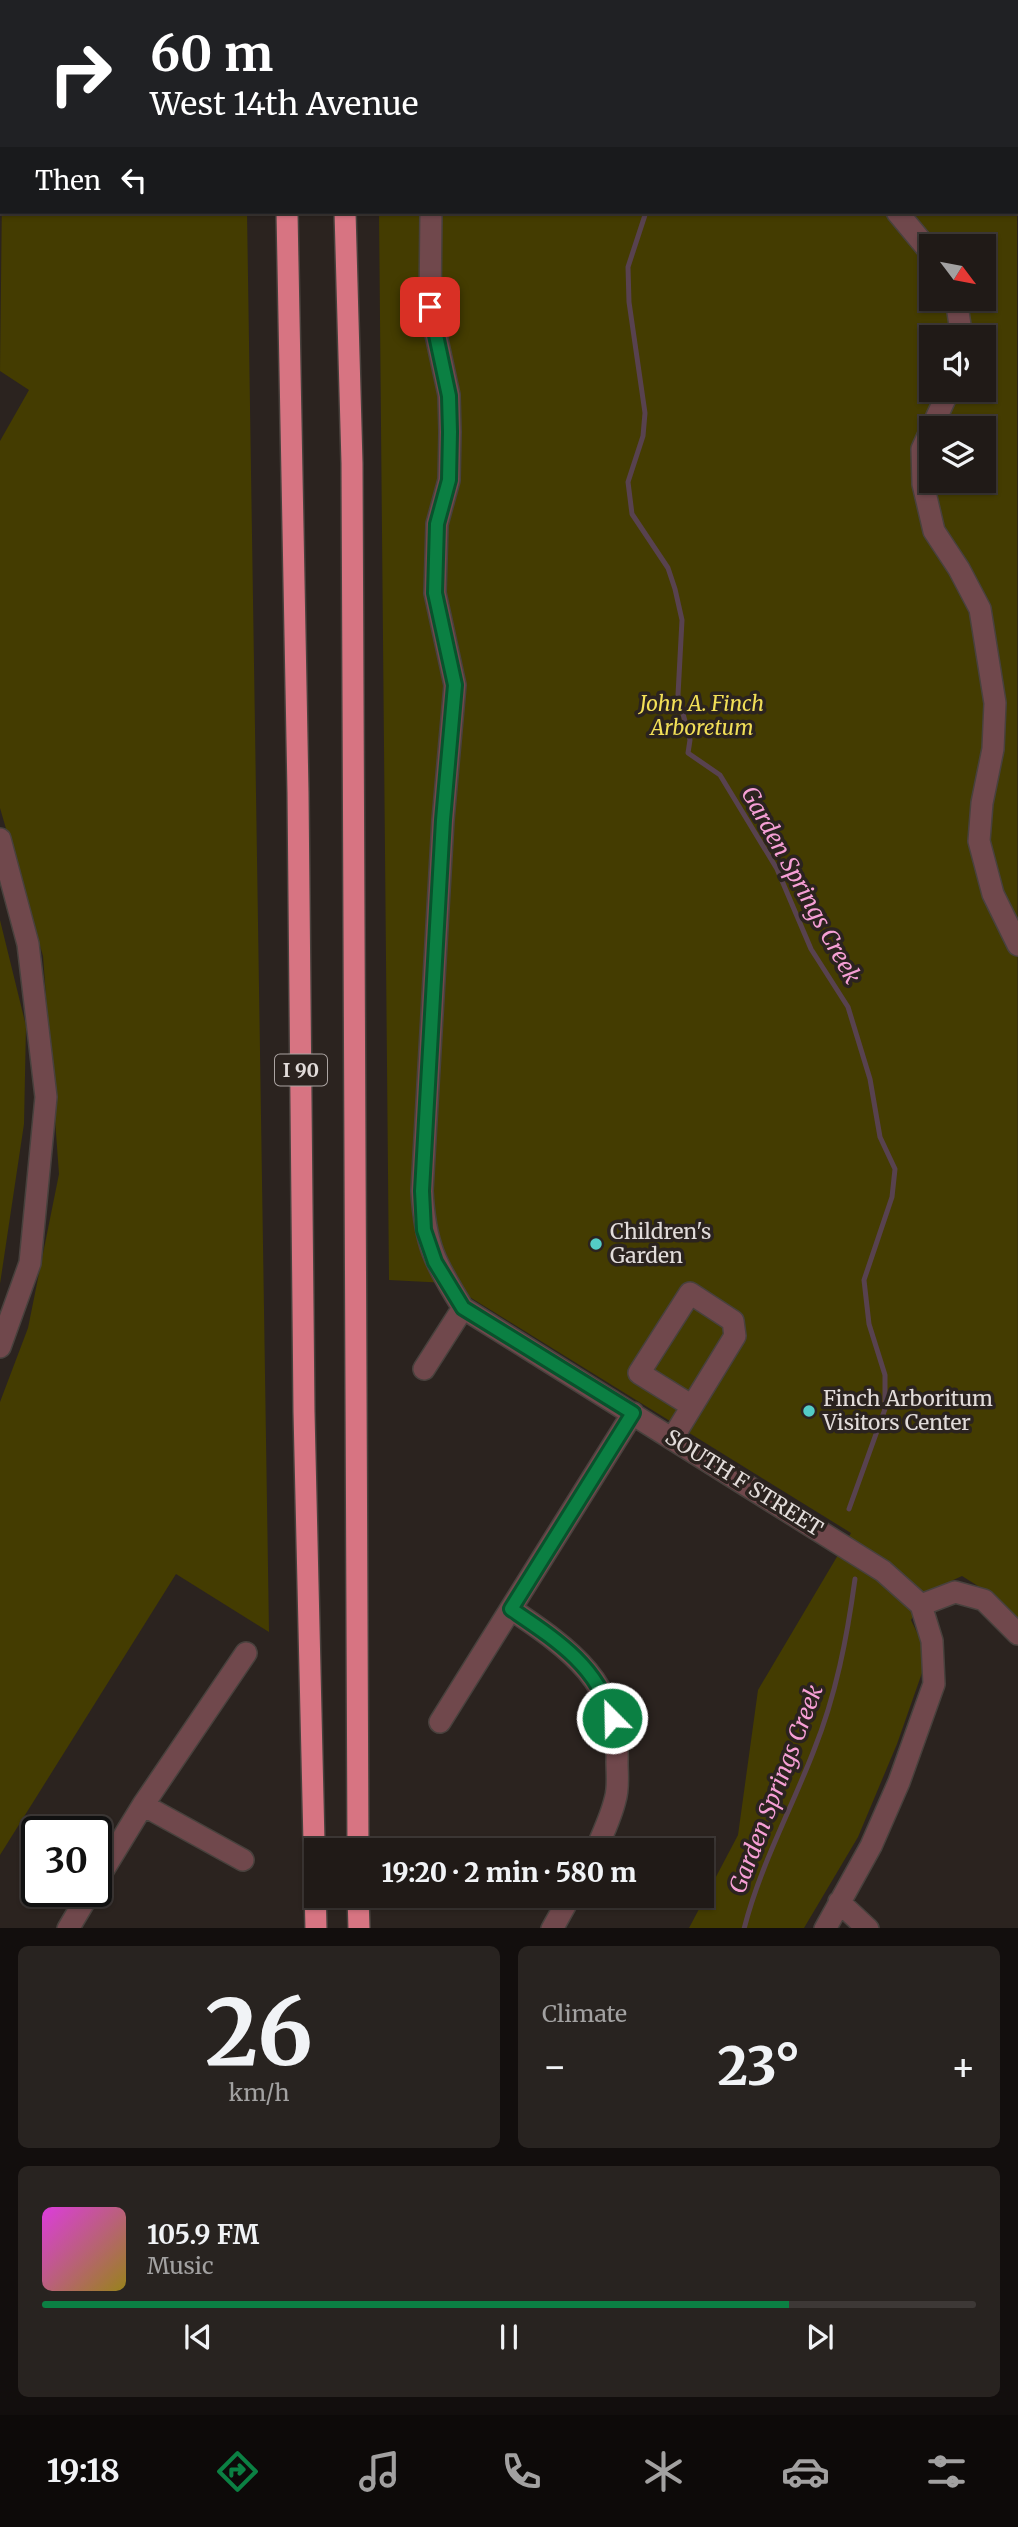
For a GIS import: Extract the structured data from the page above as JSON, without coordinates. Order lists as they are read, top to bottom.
{
  "streets": {
    "highway": ["I 90"],
    "street": ["SOUTH F STREET"]
  },
  "water": ["Garden Springs Creek"],
  "parks": ["John A. Finch Arboretum"],
  "places": ["Children's Garden", "Finch Arboritum Visitors Center"],
  "north": "bottom right",
  "page": {
    "turn": ["60 m", "West 14th Avenue"],
    "then": "Then",
    "limit": "30",
    "trip": "19:20 · 2 min · 580 m",
    "tile": [
      ["26", "km/h"],
      "Climate"
    ],
    "heat": ["−", "23°", "+"],
    "song": ["105.9 FM", "Music"],
    "tabs": "19:18"
  }
}
